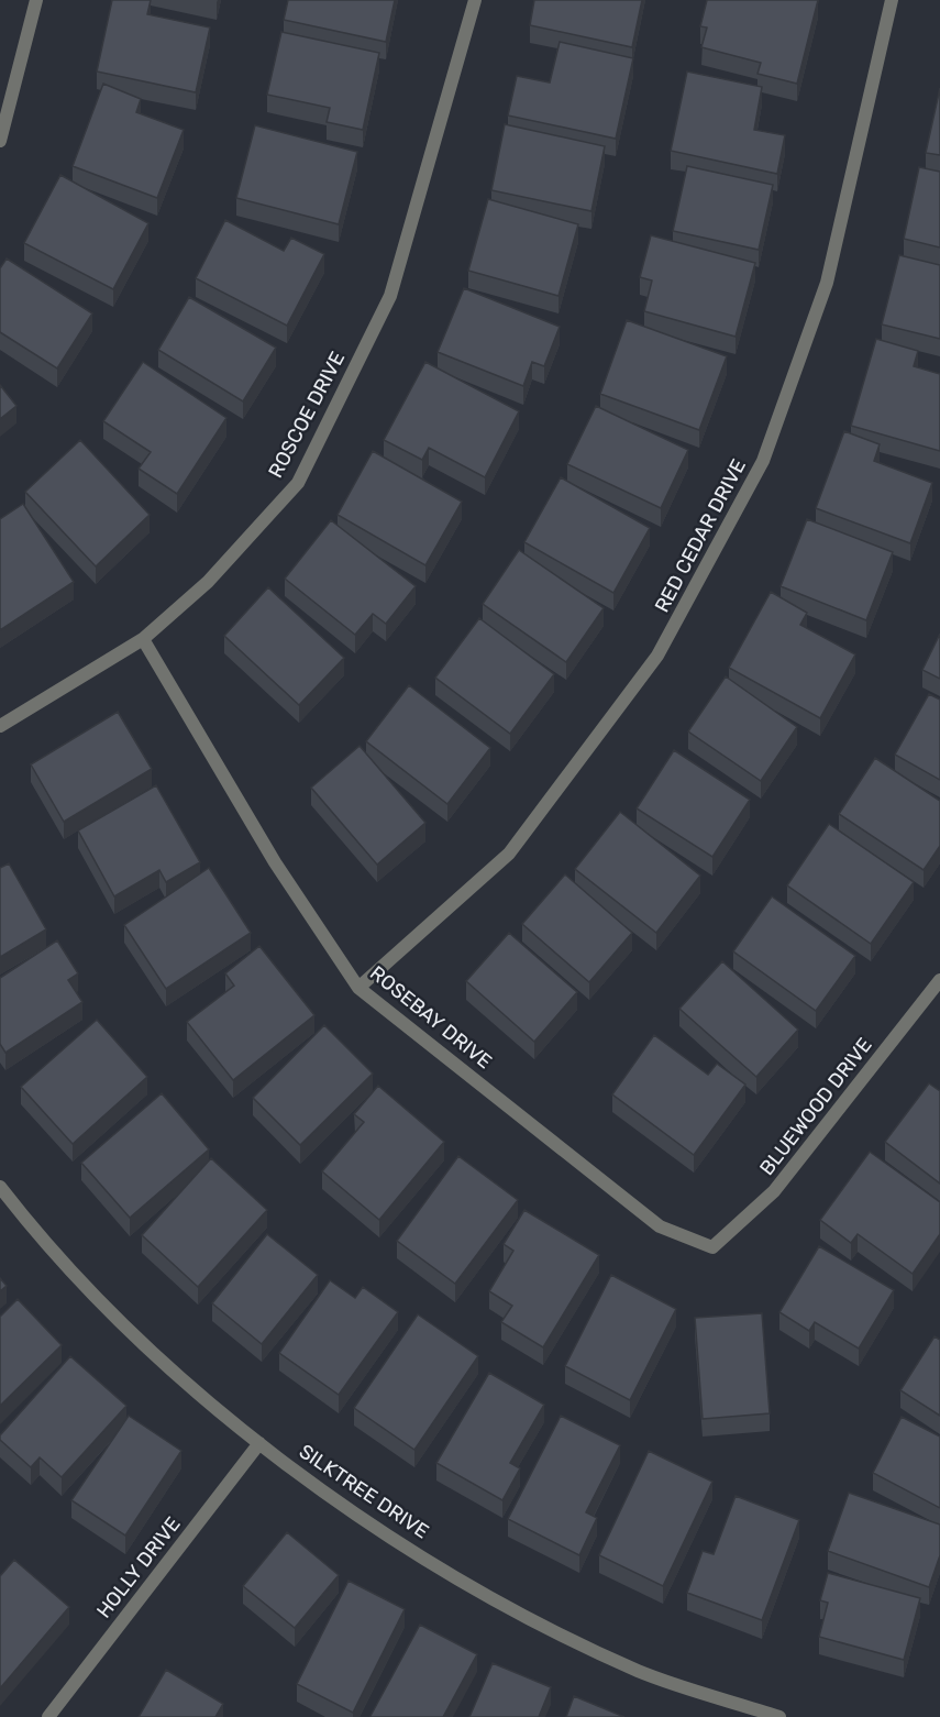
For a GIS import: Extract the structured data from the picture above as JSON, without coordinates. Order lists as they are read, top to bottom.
{
  "streets": {
    "street": [
      "ROSCOE DRIVE",
      "RED CEDAR DRIVE",
      "ROSEBAY DRIVE",
      "BLUEWOOD DRIVE",
      "SILKTREE DRIVE",
      "HOLLY DRIVE"
    ]
  },
  "crossings": [
    ["ROSCOE DRIVE", "ROSEBAY DRIVE"],
    ["RED CEDAR DRIVE", "ROSEBAY DRIVE"],
    ["ROSEBAY DRIVE", "BLUEWOOD DRIVE"],
    ["SILKTREE DRIVE", "HOLLY DRIVE"]
  ]
}
